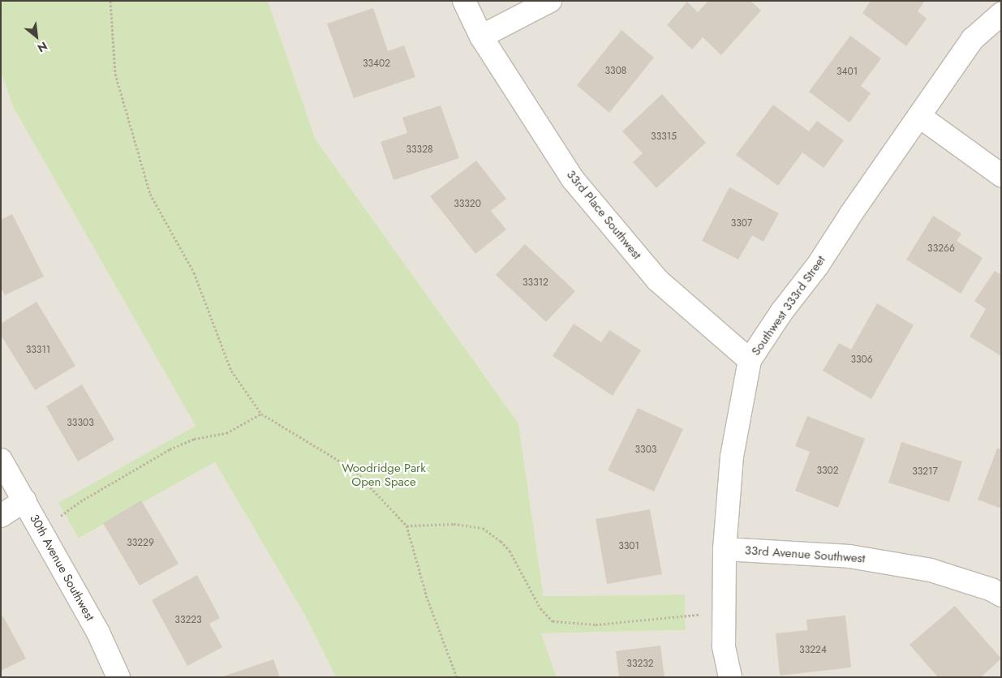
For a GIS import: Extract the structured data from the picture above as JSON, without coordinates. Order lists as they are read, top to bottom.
{
  "streets": {
    "street": [
      "33rd Place Southwest",
      "Southwest 333rd Street",
      "33rd Avenue Southwest",
      "30th Avenue Southwest"
    ]
  },
  "crossings": [
    ["33rd Place Southwest", "Southwest 333rd Street"],
    ["Southwest 333rd Street", "33rd Avenue Southwest"]
  ],
  "parks": ["Woodridge Park Open Space"],
  "house_numbers": [
    "33402",
    "3308",
    "3401",
    "33315",
    "33328",
    "33320",
    "3307",
    "33266",
    "33312",
    "33311",
    "3306",
    "33303",
    "3303",
    "3302",
    "33217",
    "33229",
    "3301",
    "33223",
    "33224",
    "33232"
  ],
  "north": "bottom right"
}
